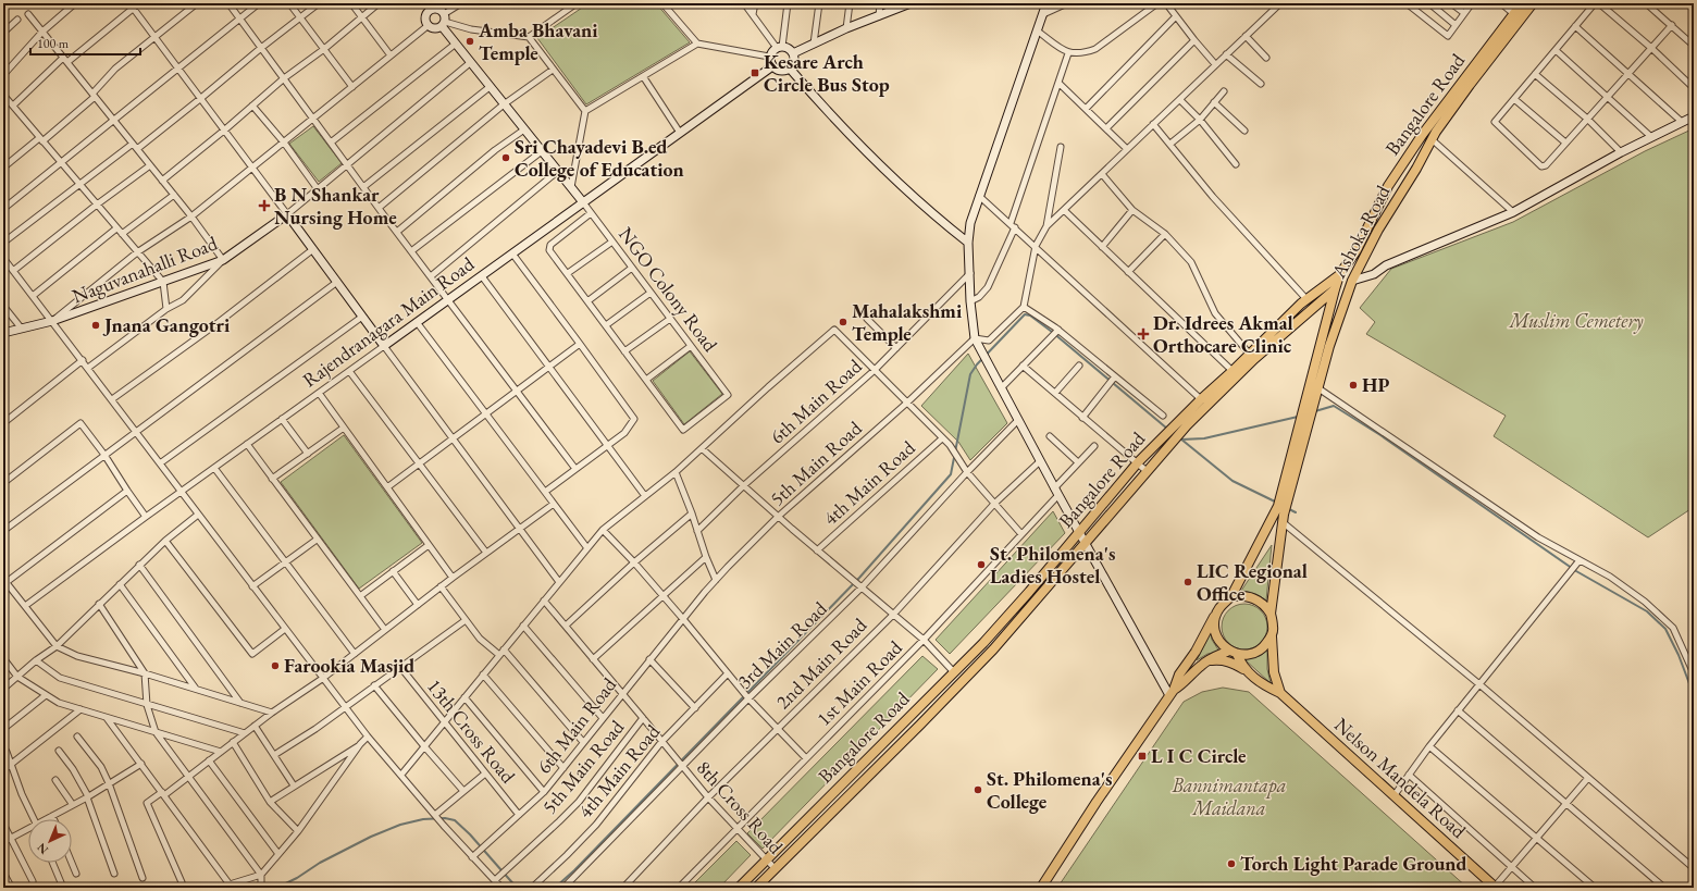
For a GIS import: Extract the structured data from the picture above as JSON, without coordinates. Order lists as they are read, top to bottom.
{
  "streets": {
    "main road": ["Bangalore Road", "Ashoka Road", "Nelson Mandela Road"],
    "street": [
      "Naguvanahalli Road",
      "NGO Colony Road",
      "Rajendranagara Main Road",
      "6th Main Road",
      "5th Main Road",
      "4th Main Road",
      "3rd Main Road",
      "2nd Main Road",
      "1st Main Road",
      "13th Cross Road",
      "8th Cross Road"
    ]
  },
  "crossings": [
    ["Bangalore Road", "Ashoka Road"],
    ["Bangalore Road", "8th Cross Road"],
    ["NGO Colony Road", "Rajendranagara Main Road"],
    ["6th Main Road", "5th Main Road"],
    ["6th Main Road", "13th Cross Road"],
    ["6th Main Road", "8th Cross Road"],
    ["5th Main Road", "8th Cross Road"],
    ["4th Main Road", "8th Cross Road"],
    ["3rd Main Road", "8th Cross Road"],
    ["2nd Main Road", "8th Cross Road"],
    ["1st Main Road", "8th Cross Road"]
  ],
  "parks": ["Muslim Cemetery", "Bannimantapa Maidana"],
  "places": {
    "other": [
      "Amba Bhavani Temple",
      "Sri Chayadevi B.ed College of Education",
      "Mahalakshmi Temple",
      "Jnana Gangotri",
      "HP",
      "St. Philomena's Ladies Hostel",
      "LIC Regional Office",
      "Farookia Masjid",
      "St. Philomena's College",
      "Torch Light Parade Ground"
    ],
    "transit": ["Kesare Arch Circle Bus Stop", "L I C Circle"],
    "health": ["B N Shankar Nursing Home", "Dr. Idrees Akmal Orthocare Clinic"]
  },
  "scale_bar": "100 m",
  "north": "bottom left"
}
